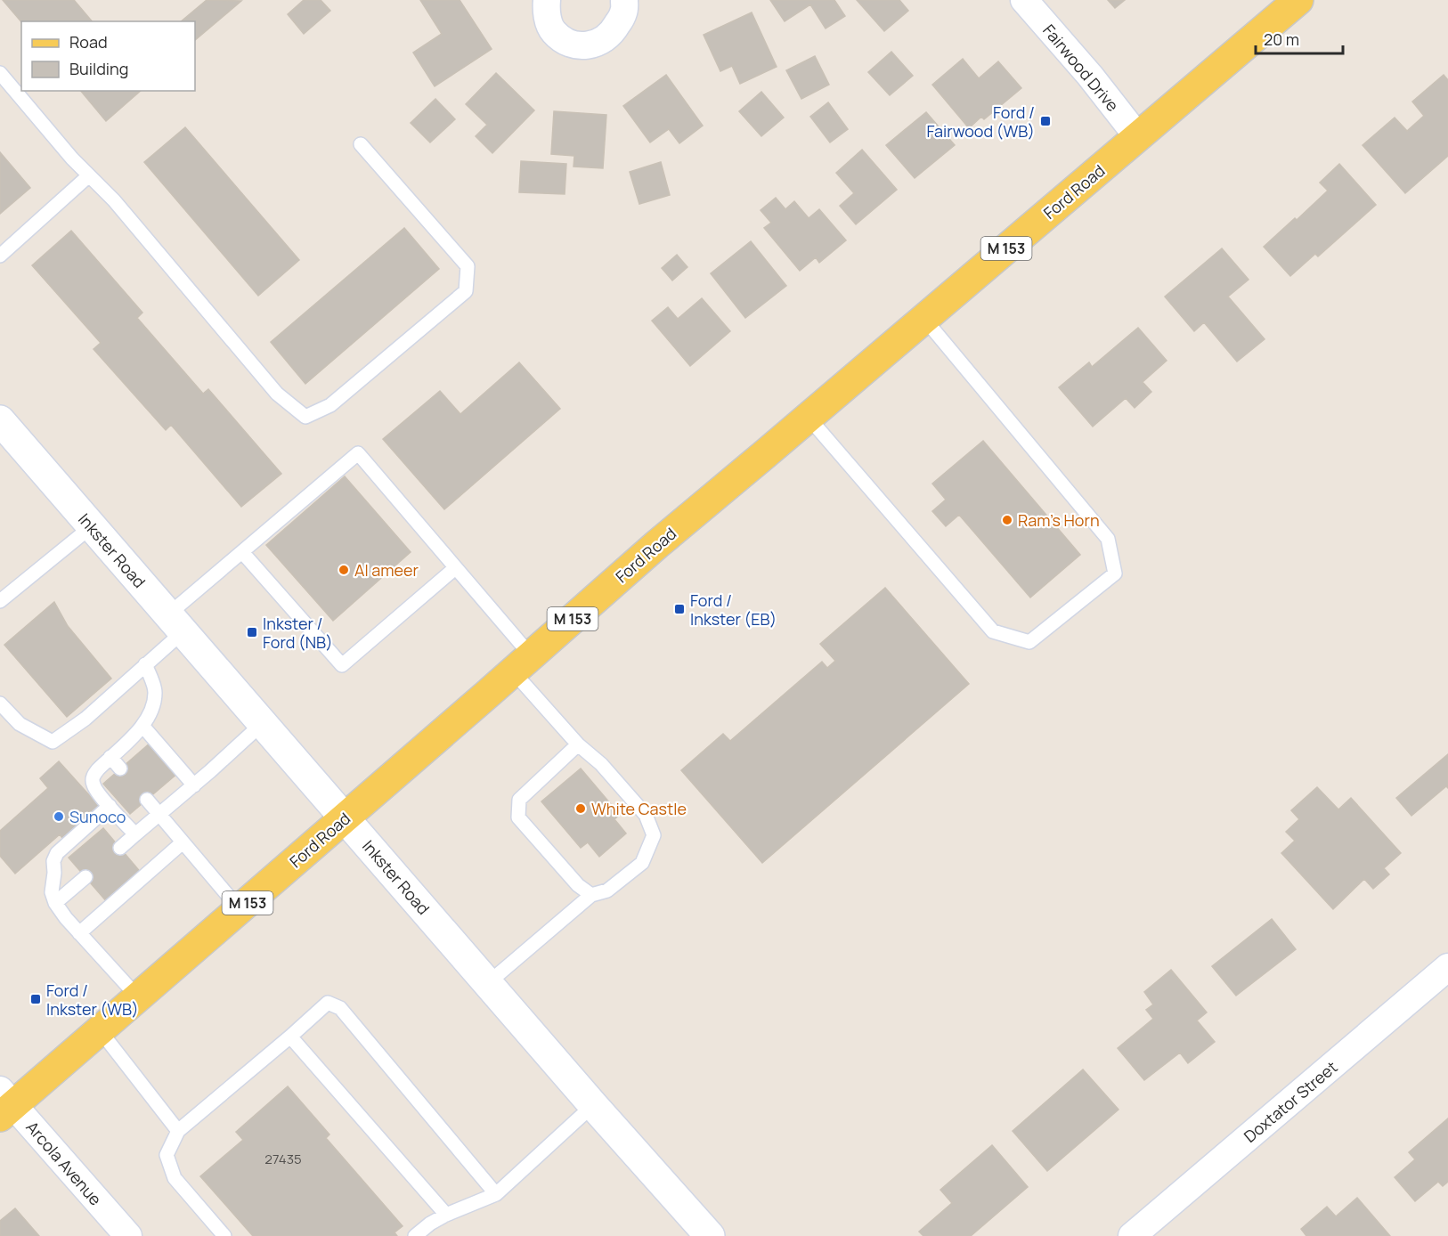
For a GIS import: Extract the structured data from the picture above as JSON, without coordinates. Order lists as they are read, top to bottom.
{
  "streets": {
    "main road": ["Ford Road", "M 153", "Inkster Road"],
    "street": ["Fairwood Drive", "Doxtator Street", "Arcola Avenue"]
  },
  "crossings": [
    ["Fairwood Drive", "Ford Road"],
    ["Ford Road", "Inkster Road"],
    ["Ford Road", "Arcola Avenue"]
  ],
  "places": {
    "transit": [
      "Ford / Fairwood (WB)",
      "Ford / Inkster (EB)",
      "Inkster / Ford (NB)",
      "Ford / Inkster (WB)"
    ],
    "other": [
      "Ram's Horn",
      "Al ameer",
      "White Castle",
      "Sunoco"
    ]
  },
  "house_numbers": ["27435"],
  "legend": ["Road", "Building"],
  "scale_bar": "20 m"
}
